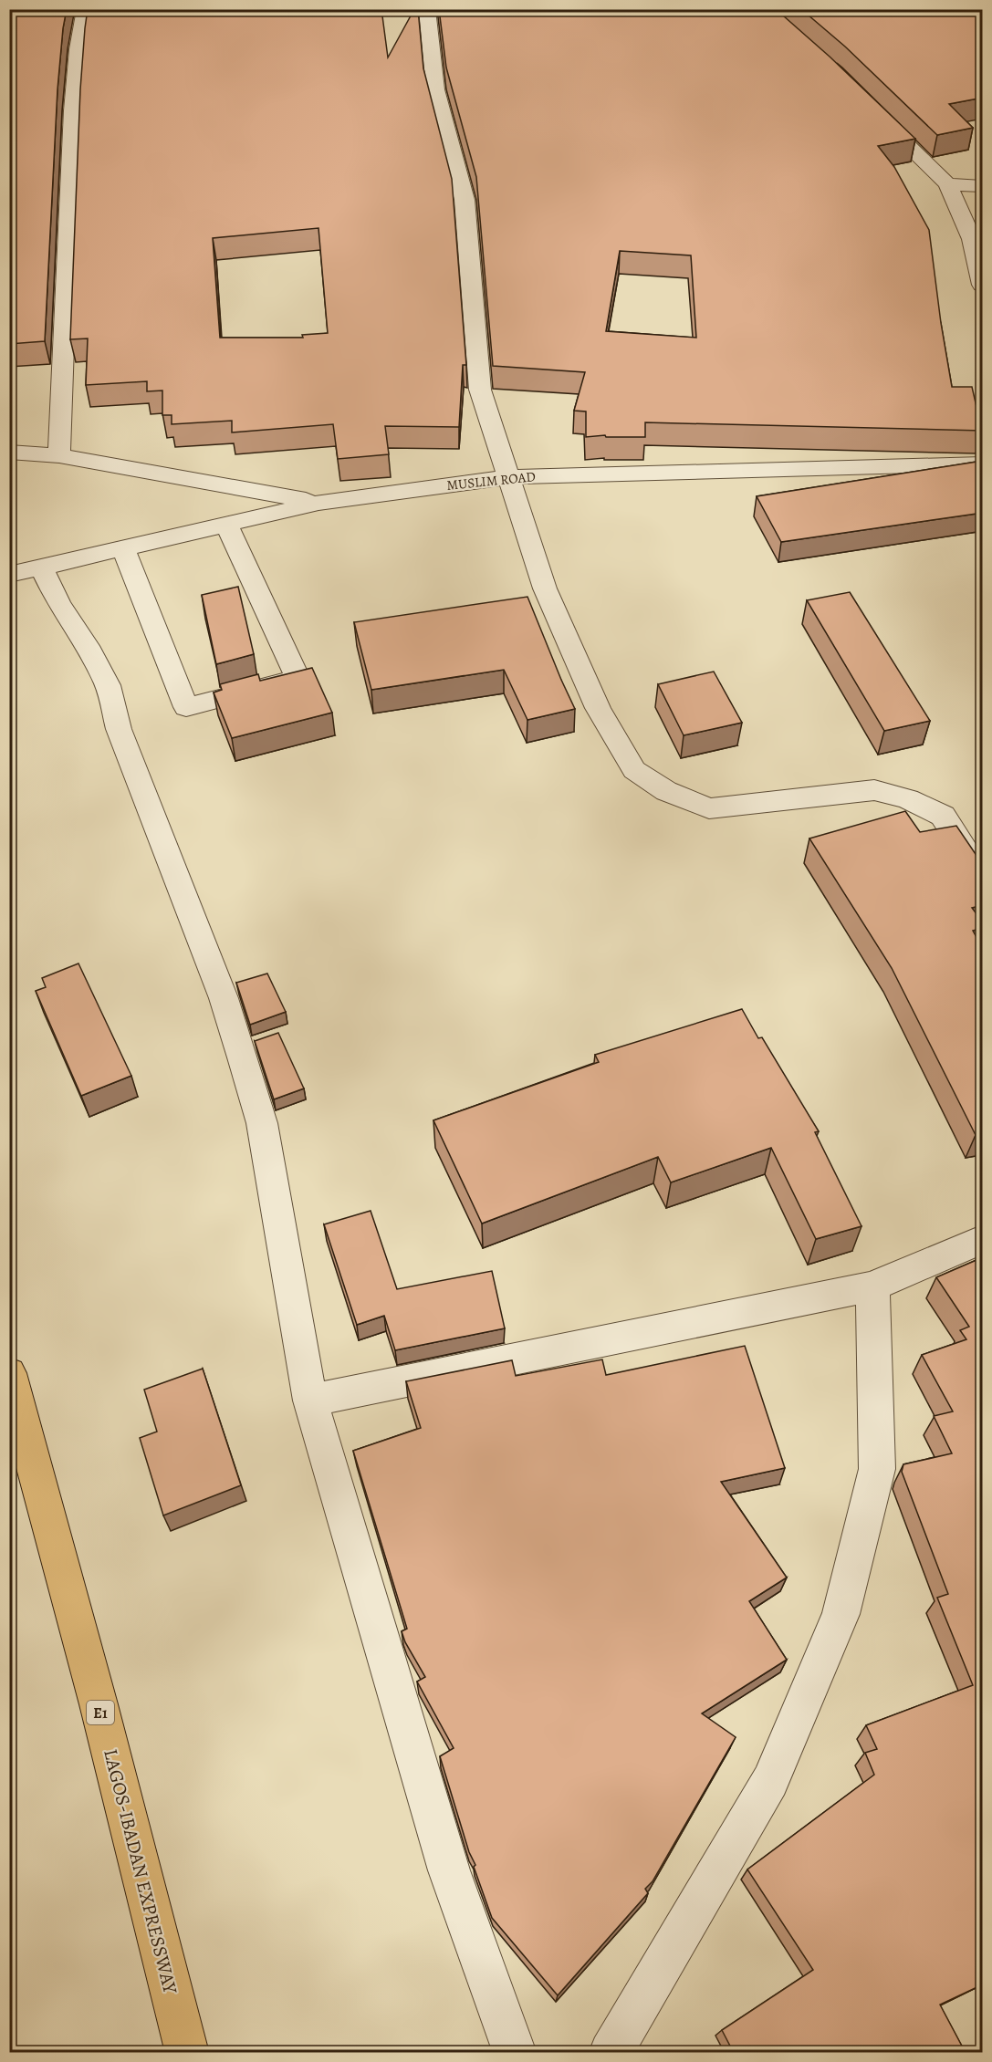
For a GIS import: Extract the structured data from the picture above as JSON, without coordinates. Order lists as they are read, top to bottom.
{
  "streets": {
    "highway": ["E1", "LAGOS-IBADAN EXPRESSWAY"],
    "street": ["MUSLIM ROAD"]
  }
}
